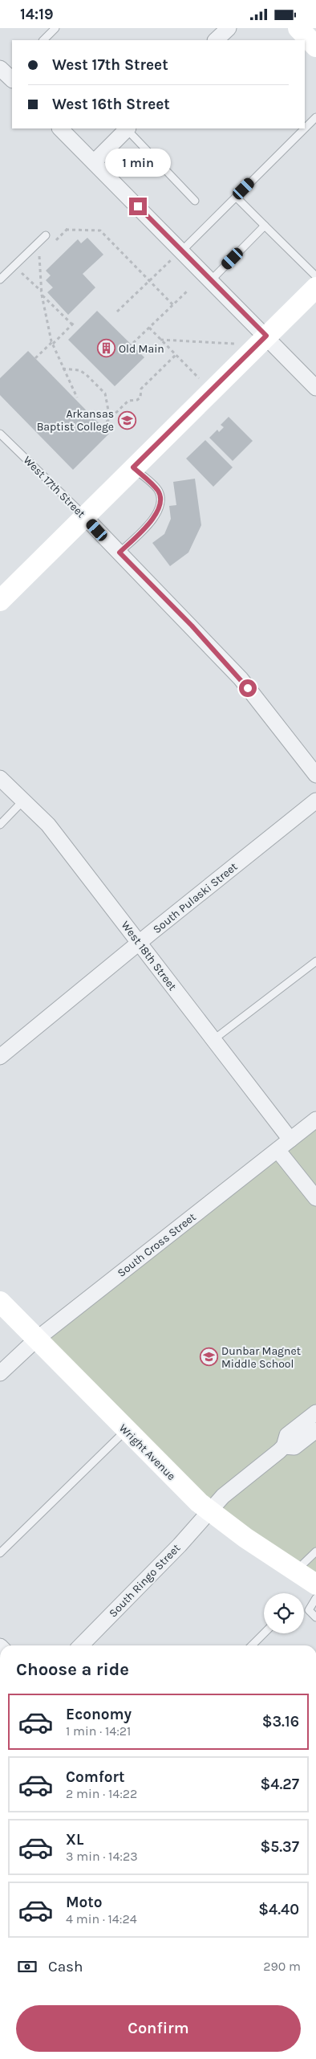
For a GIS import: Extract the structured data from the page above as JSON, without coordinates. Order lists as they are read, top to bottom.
{
  "streets": {
    "main road": ["Wright Avenue"],
    "street": [
      "West 17th Street",
      "South Pulaski Street",
      "West 18th Street",
      "South Cross Street",
      "South Ringo Street"
    ]
  },
  "crossings": [
    ["South Pulaski Street", "West 18th Street"],
    ["West 18th Street", "South Cross Street"],
    ["South Cross Street", "Wright Avenue"],
    ["Wright Avenue", "South Ringo Street"]
  ],
  "places": {
    "building": ["Old Main"],
    "school or university": ["Arkansas Baptist College", "Dunbar Magnet Middle School"]
  },
  "page": {
    "status": "14:19",
    "banner": ["West 17th Street", "West 16th Street"],
    "bubble": "1 min",
    "heading": "Choose a ride",
    "list": [
      {
        "name": "Economy",
        "note": "1 min · 14:21",
        "value": "$3.16"
      },
      {
        "name": "Comfort",
        "note": "2 min · 14:22",
        "value": "$4.27"
      },
      {
        "name": "XL",
        "note": "3 min · 14:23",
        "value": "$5.37"
      },
      {
        "name": "Moto",
        "note": "4 min · 14:24",
        "value": "$4.40"
      }
    ],
    "pay": ["Cash", "290 m"],
    "buttons": "Confirm"
  }
}
